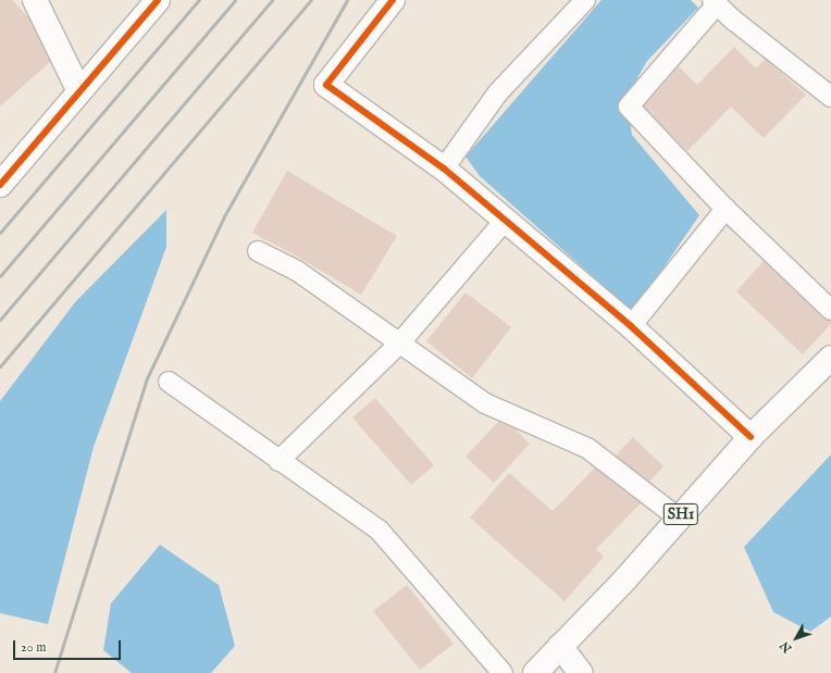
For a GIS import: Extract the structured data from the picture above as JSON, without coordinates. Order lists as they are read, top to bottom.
{
  "streets": {
    "street": ["SH1"]
  },
  "scale_bar": "20 m",
  "north": "bottom left"
}
